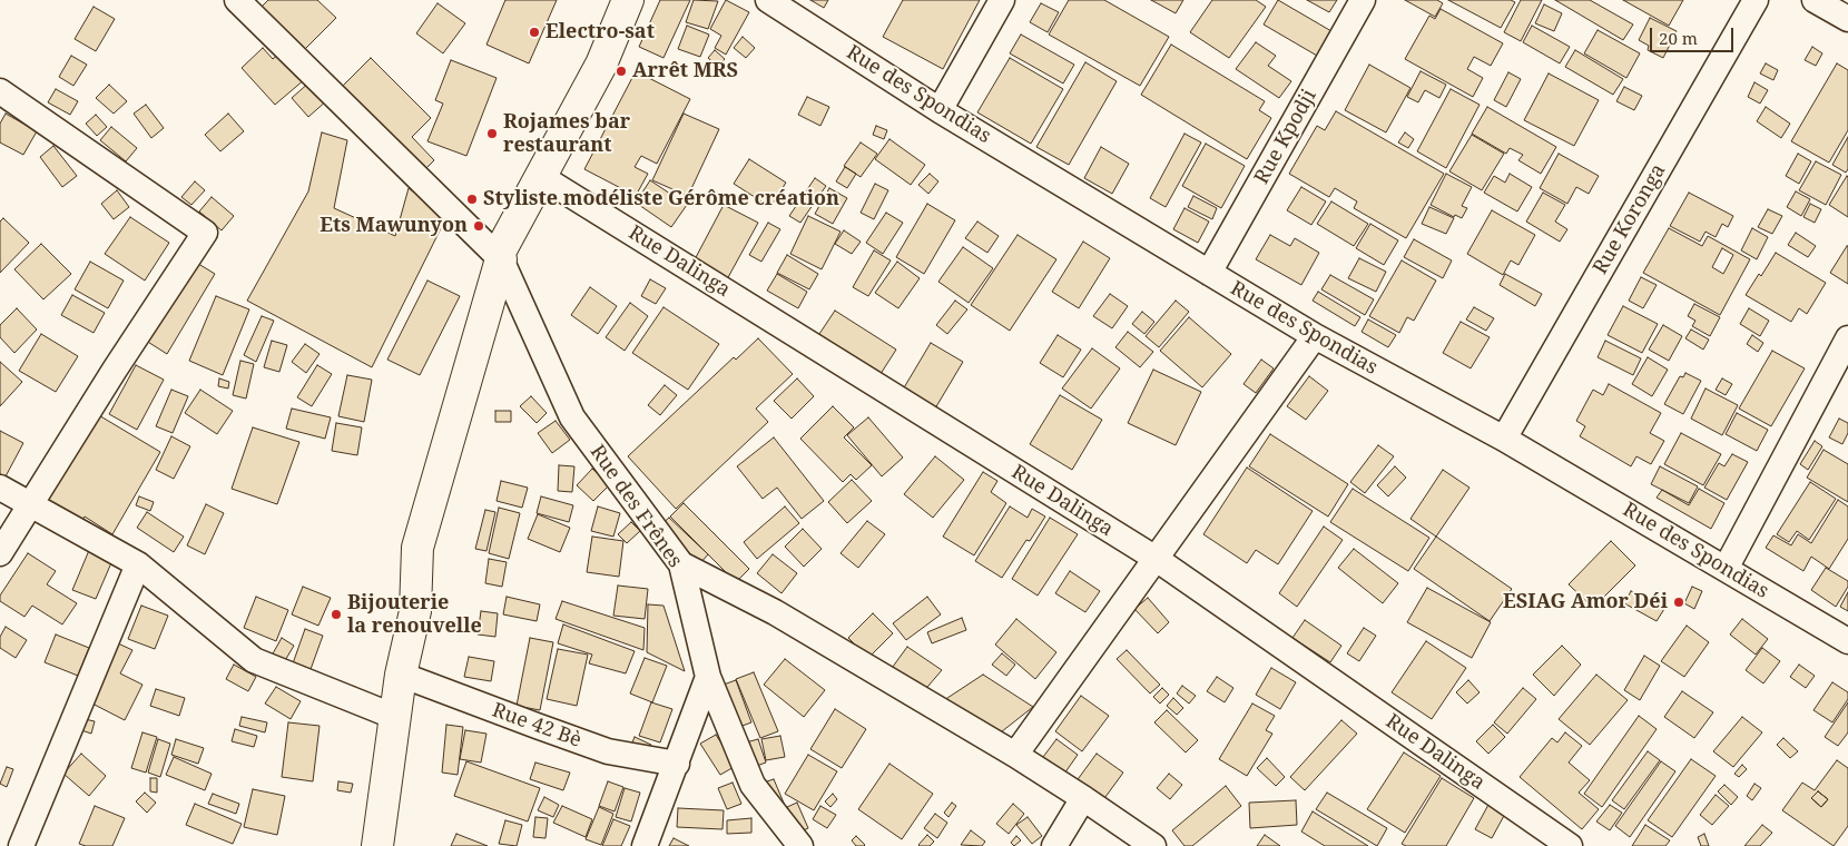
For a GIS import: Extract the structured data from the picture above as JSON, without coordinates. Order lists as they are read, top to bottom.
{
  "streets": {
    "street": [
      "Rue des Spondias",
      "Rue Kpodji",
      "Rue Koronga",
      "Rue Dalinga",
      "Rue des Frênes",
      "Rue 42 Bè"
    ]
  },
  "crossings": [
    ["Rue des Spondias", "Rue Kpodji"],
    ["Rue des Spondias", "Rue Koronga"]
  ],
  "places": [
    "Electro-sat",
    "Arrêt MRS",
    "Rojames bar restaurant",
    "Styliste modéliste Gérôme création",
    "Ets Mawunyon",
    "ESIAG Amor Déi",
    "Bijouterie la renouvelle"
  ],
  "scale_bar": "20 m"
}
